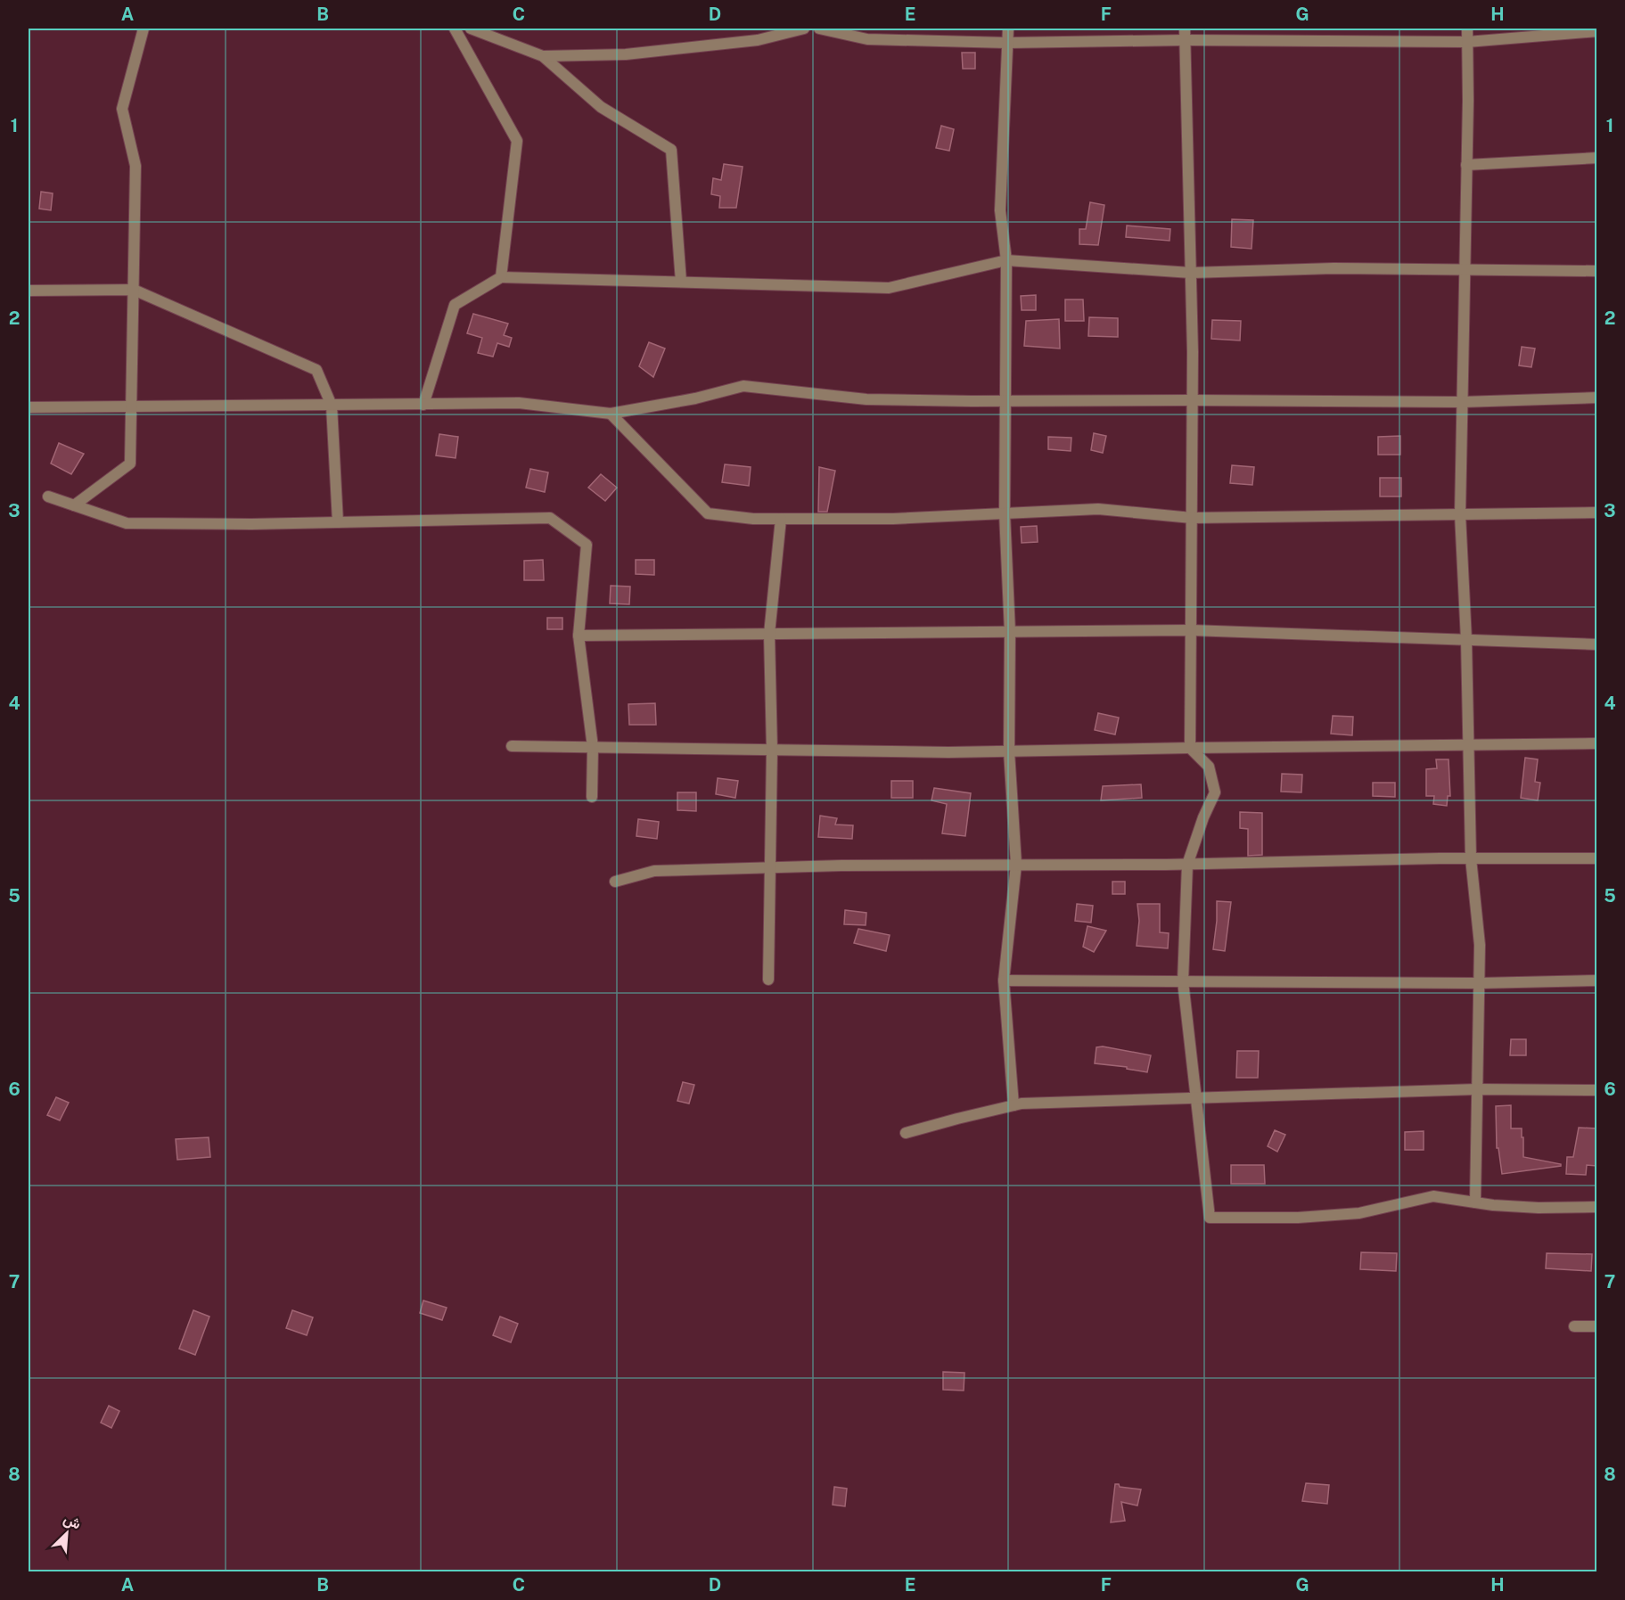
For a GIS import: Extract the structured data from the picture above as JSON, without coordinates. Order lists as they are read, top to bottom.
{
  "north": "top right",
  "grid": {
    "columns": [
      "A",
      "B",
      "C",
      "D",
      "E",
      "F",
      "G",
      "H"
    ],
    "rows": [
      "1",
      "2",
      "3",
      "4",
      "5",
      "6",
      "7",
      "8"
    ]
  }
}
